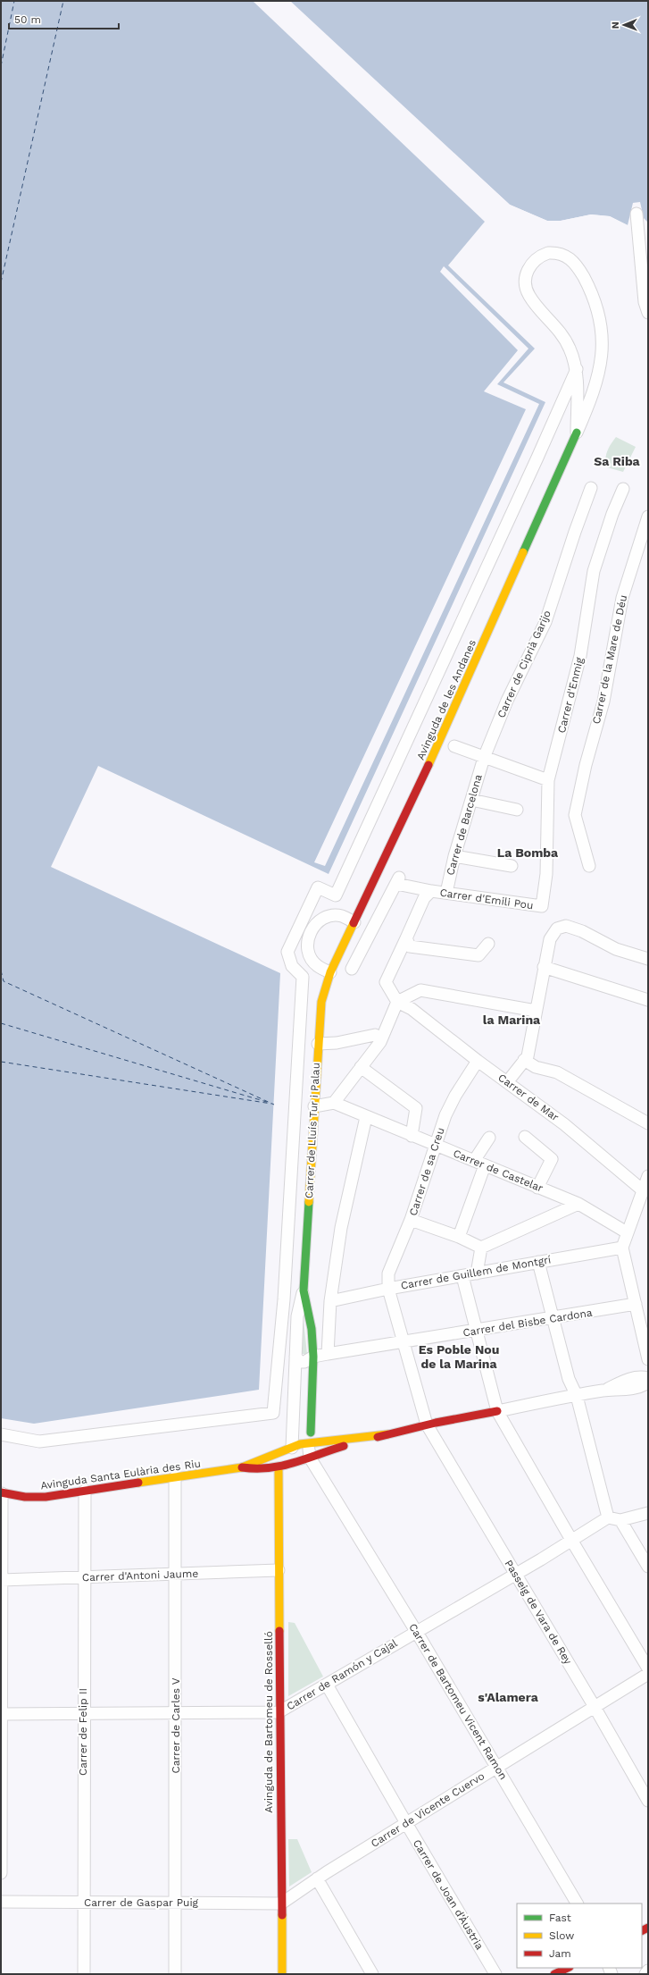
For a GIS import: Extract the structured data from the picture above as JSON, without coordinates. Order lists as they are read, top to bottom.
{
  "streets": {
    "street": [
      "Carrer de la Mare de Déu",
      "Carrer de Ciprià Garijo",
      "Carrer d'Enmig",
      "Avinguda de les Andanes",
      "Carrer de Barcelona",
      "Carrer d'Emili Pou",
      "Carrer de Mar",
      "Carrer de Lluís Tur i Palau",
      "Carrer de Castelar",
      "Carrer de sa Creu",
      "Carrer de Guillem de Montgrí",
      "Carrer del Bisbe Cardona",
      "Avinguda Santa Eulària des Riu",
      "Carrer d'Antoni Jaume",
      "Passeig de Vara de Rey",
      "Carrer de Ramón y Cajal",
      "Carrer de Bartomeu Vicent Ramon",
      "Avinguda de Bartomeu de Rosselló",
      "Carrer de Carles V",
      "Carrer de Felip II",
      "Carrer de Vicente Cuervo",
      "Carrer de Joan d'Àustria",
      "Carrer de Gaspar Puig"
    ]
  },
  "crossings": [
    ["Carrer de Ciprià Garijo", "Carrer de Barcelona"],
    ["Carrer d'Enmig", "Carrer d'Emili Pou"],
    ["Avinguda de les Andanes", "Carrer de Lluís Tur i Palau"],
    ["Carrer de Barcelona", "Carrer d'Emili Pou"],
    ["Carrer de Mar", "Carrer de sa Creu"],
    ["Carrer de Lluís Tur i Palau", "Carrer de Castelar"],
    ["Carrer de Lluís Tur i Palau", "Carrer del Bisbe Cardona"],
    ["Carrer de Lluís Tur i Palau", "Avinguda Santa Eulària des Riu"],
    ["Carrer de Castelar", "Carrer de sa Creu"],
    ["Carrer de sa Creu", "Carrer de Guillem de Montgrí"],
    ["Carrer de sa Creu", "Carrer del Bisbe Cardona"],
    ["Carrer de sa Creu", "Passeig de Vara de Rey"],
    ["Carrer del Bisbe Cardona", "Passeig de Vara de Rey"],
    ["Avinguda Santa Eulària des Riu", "Carrer de Bartomeu Vicent Ramon"],
    ["Avinguda Santa Eulària des Riu", "Avinguda de Bartomeu de Rosselló"],
    ["Avinguda Santa Eulària des Riu", "Carrer de Carles V"],
    ["Avinguda Santa Eulària des Riu", "Carrer de Felip II"],
    ["Carrer d'Antoni Jaume", "Avinguda de Bartomeu de Rosselló"],
    ["Carrer d'Antoni Jaume", "Carrer de Carles V"],
    ["Carrer d'Antoni Jaume", "Carrer de Felip II"],
    ["Passeig de Vara de Rey", "Carrer de Ramón y Cajal"],
    ["Passeig de Vara de Rey", "Carrer de Vicente Cuervo"],
    ["Carrer de Ramón y Cajal", "Carrer de Bartomeu Vicent Ramon"],
    ["Carrer de Ramón y Cajal", "Avinguda de Bartomeu de Rosselló"],
    ["Carrer de Ramón y Cajal", "Carrer de Joan d'Àustria"],
    ["Carrer de Bartomeu Vicent Ramon", "Carrer de Vicente Cuervo"],
    ["Avinguda de Bartomeu de Rosselló", "Carrer de Vicente Cuervo"],
    ["Avinguda de Bartomeu de Rosselló", "Carrer de Gaspar Puig"],
    ["Carrer de Carles V", "Carrer de Gaspar Puig"],
    ["Carrer de Felip II", "Carrer de Gaspar Puig"],
    ["Carrer de Vicente Cuervo", "Carrer de Joan d'Àustria"],
    ["Carrer de Vicente Cuervo", "Carrer de Gaspar Puig"]
  ],
  "districts": [
    "Sa Riba",
    "La Bomba",
    "la Marina",
    "Es Poble Nou de la Marina",
    "s'Alamera"
  ],
  "legend": ["Fast", "Slow", "Jam"],
  "scale_bar": "50 m",
  "north": "left"
}
